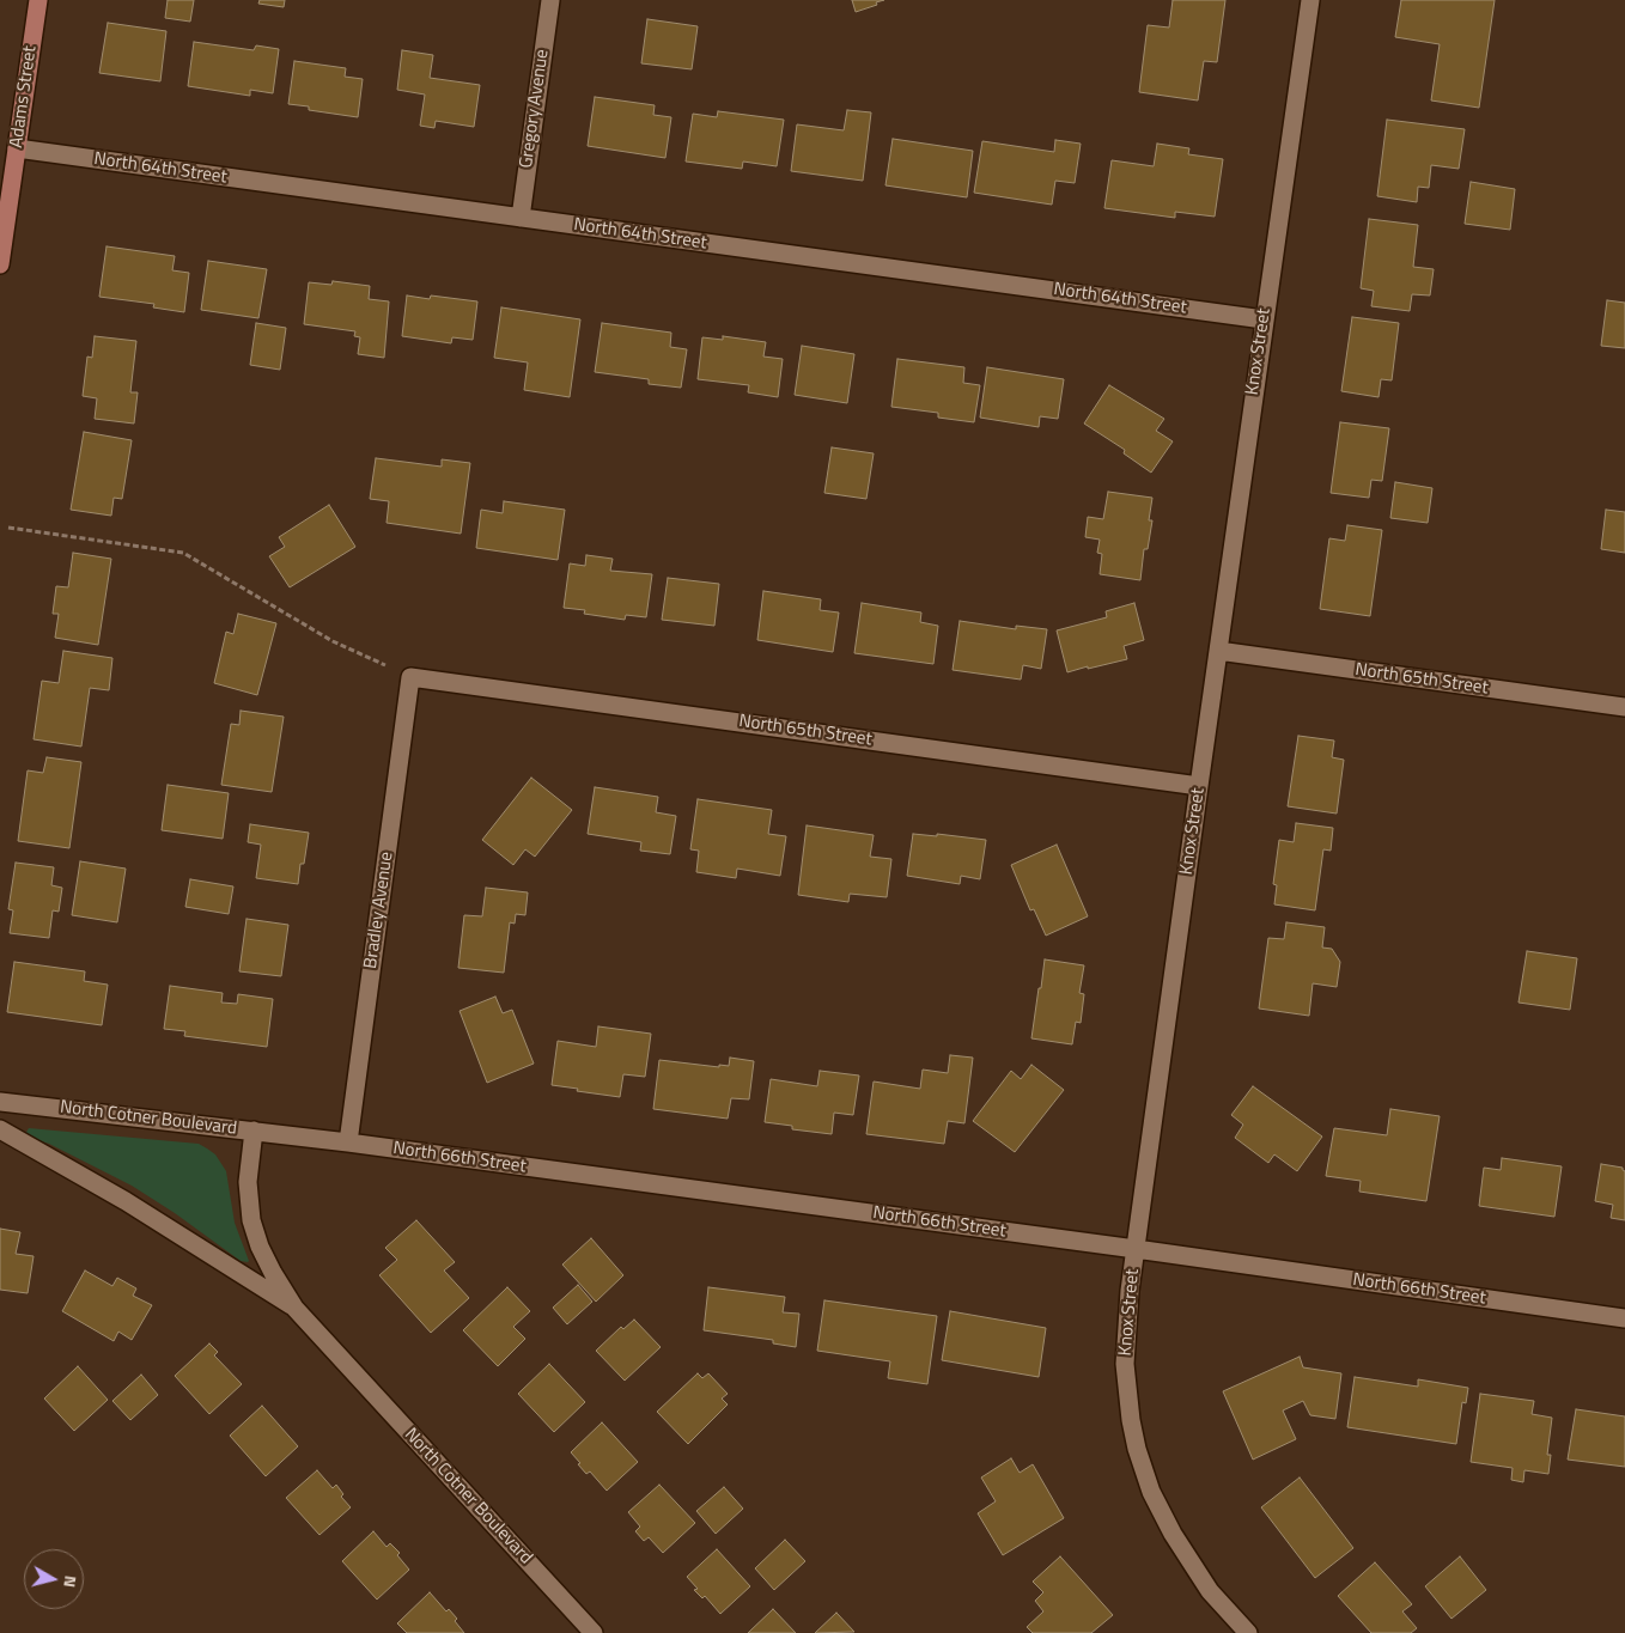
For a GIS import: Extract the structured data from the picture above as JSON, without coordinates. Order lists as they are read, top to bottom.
{
  "streets": {
    "main road": ["Adams Street"],
    "street": [
      "Gregory Avenue",
      "North 64th Street",
      "Knox Street",
      "North 65th Street",
      "Bradley Avenue",
      "North Cotner Boulevard",
      "North 66th Street"
    ]
  },
  "crossings": [
    ["Adams Street", "North 64th Street"],
    ["Gregory Avenue", "North 64th Street"],
    ["North 64th Street", "Knox Street"],
    ["Knox Street", "North 65th Street"],
    ["Knox Street", "North 66th Street"],
    ["North 65th Street", "Bradley Avenue"],
    ["Bradley Avenue", "North 66th Street"],
    ["North Cotner Boulevard", "North 66th Street"]
  ],
  "north": "right"
}
